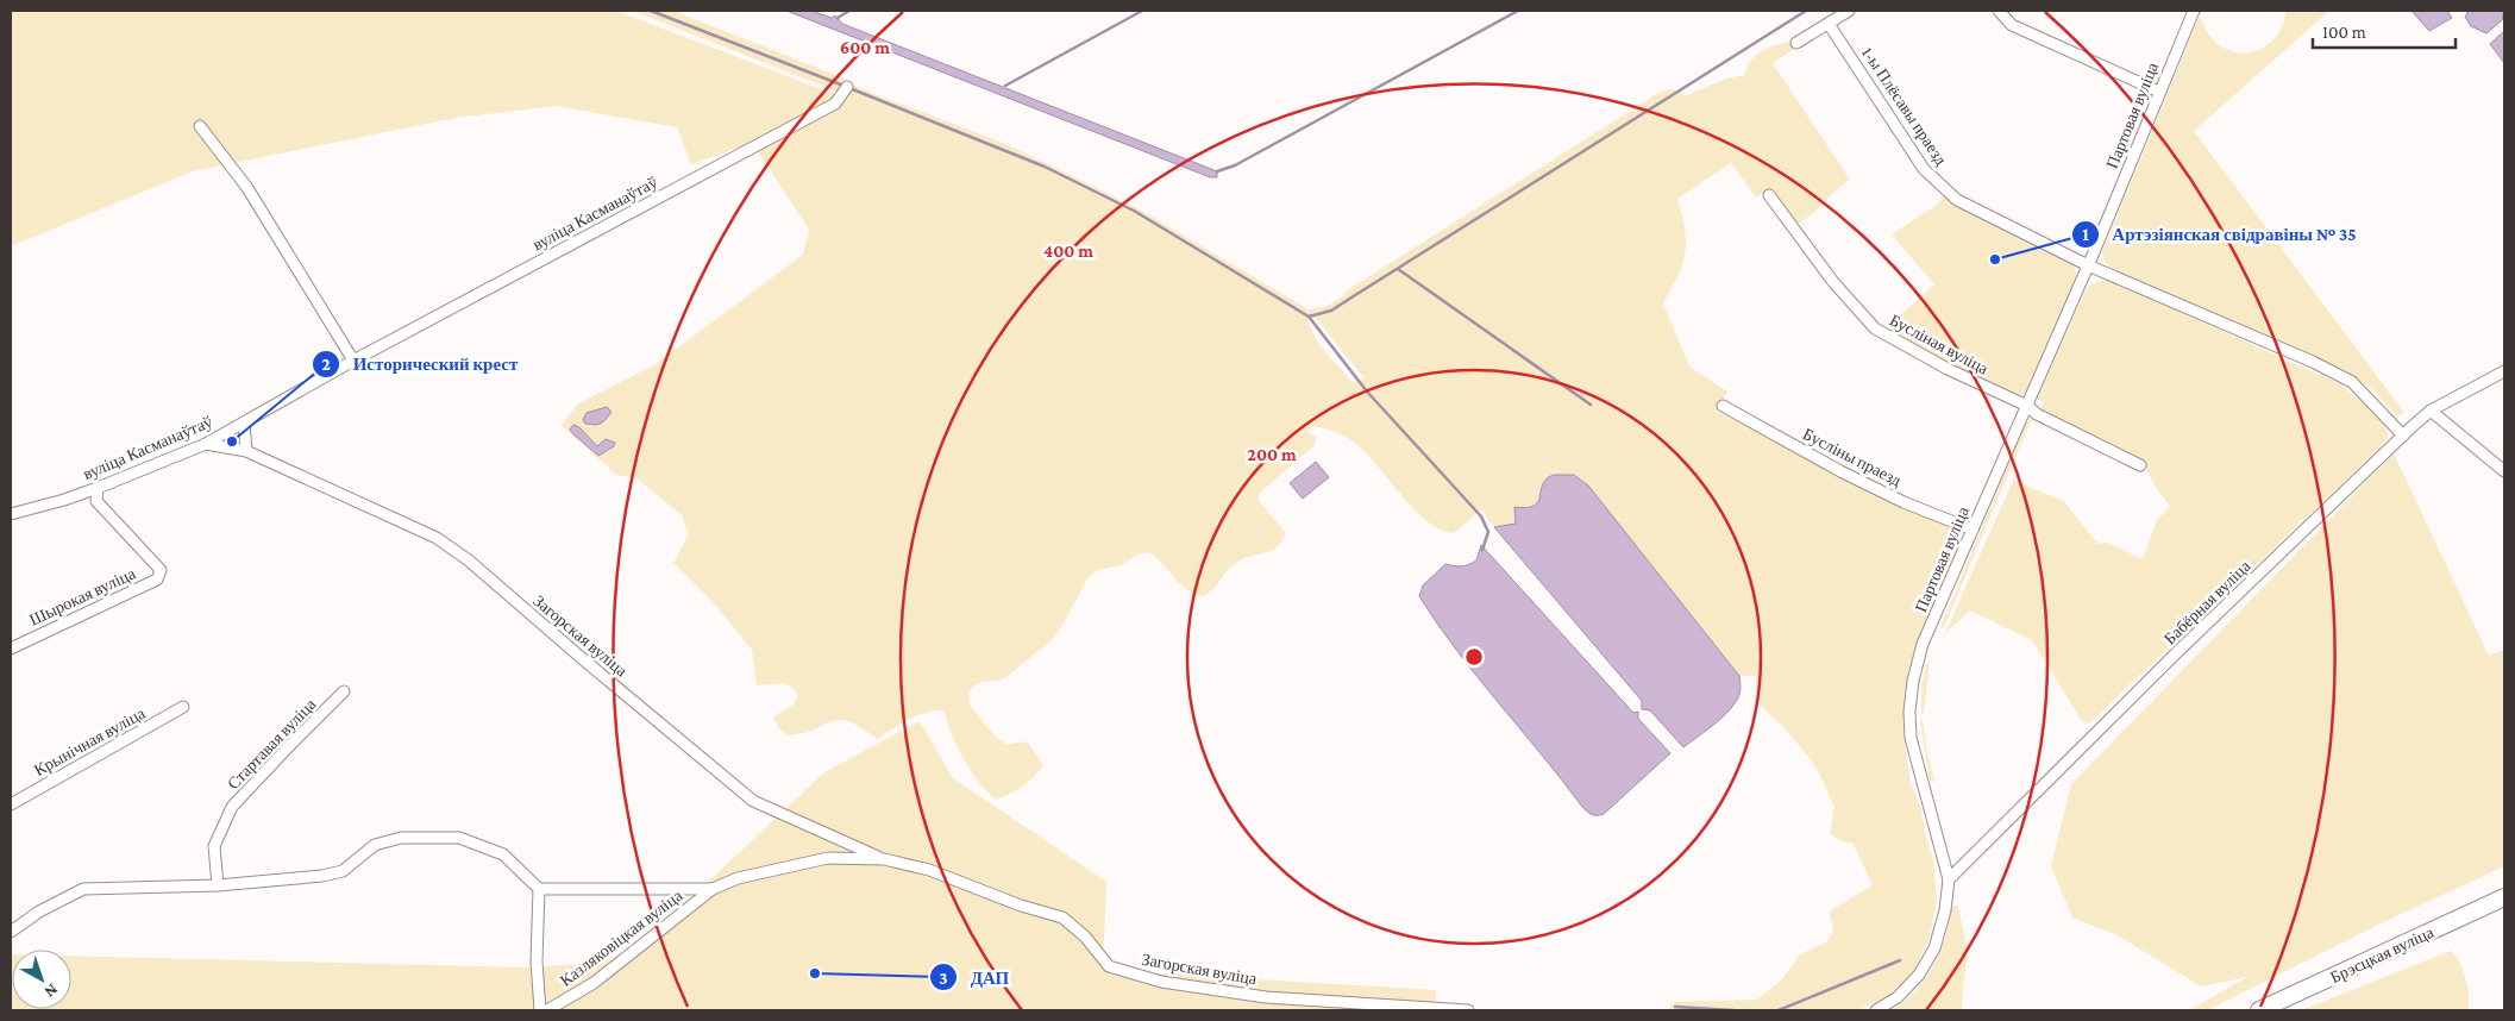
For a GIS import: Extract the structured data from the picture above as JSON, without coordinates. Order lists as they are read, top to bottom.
{
  "streets": {
    "main road": ["Брэсцкая вуліца"],
    "street": [
      "1-ы Плёсавы праезд",
      "Партовая вуліца",
      "вуліца Касманаўтаў",
      "Бусліная вуліца",
      "Бусліны праезд",
      "Шырокая вуліца",
      "Бабёрная вуліца",
      "Загорская вуліца",
      "Крынічная вуліца",
      "Стартавая вуліца",
      "Казляковіцкая вуліца"
    ]
  },
  "crossings": [
    ["1-ы Плёсавы праезд", "Партовая вуліца"],
    ["Партовая вуліца", "Бусліная вуліца"],
    ["Партовая вуліца", "Бусліны праезд"],
    ["Партовая вуліца", "Бабёрная вуліца"],
    ["вуліца Касманаўтаў", "Шырокая вуліца"],
    ["вуліца Касманаўтаў", "Загорская вуліца"],
    ["Загорская вуліца", "Казляковіцкая вуліца"]
  ],
  "places": ["Артэзіянская свідравіны № 35", "Исторический крест", "ДАП"],
  "scale_bar": "100 m",
  "north": "bottom right",
  "rings": ["600 m", "400 m", "200 m"]
}
